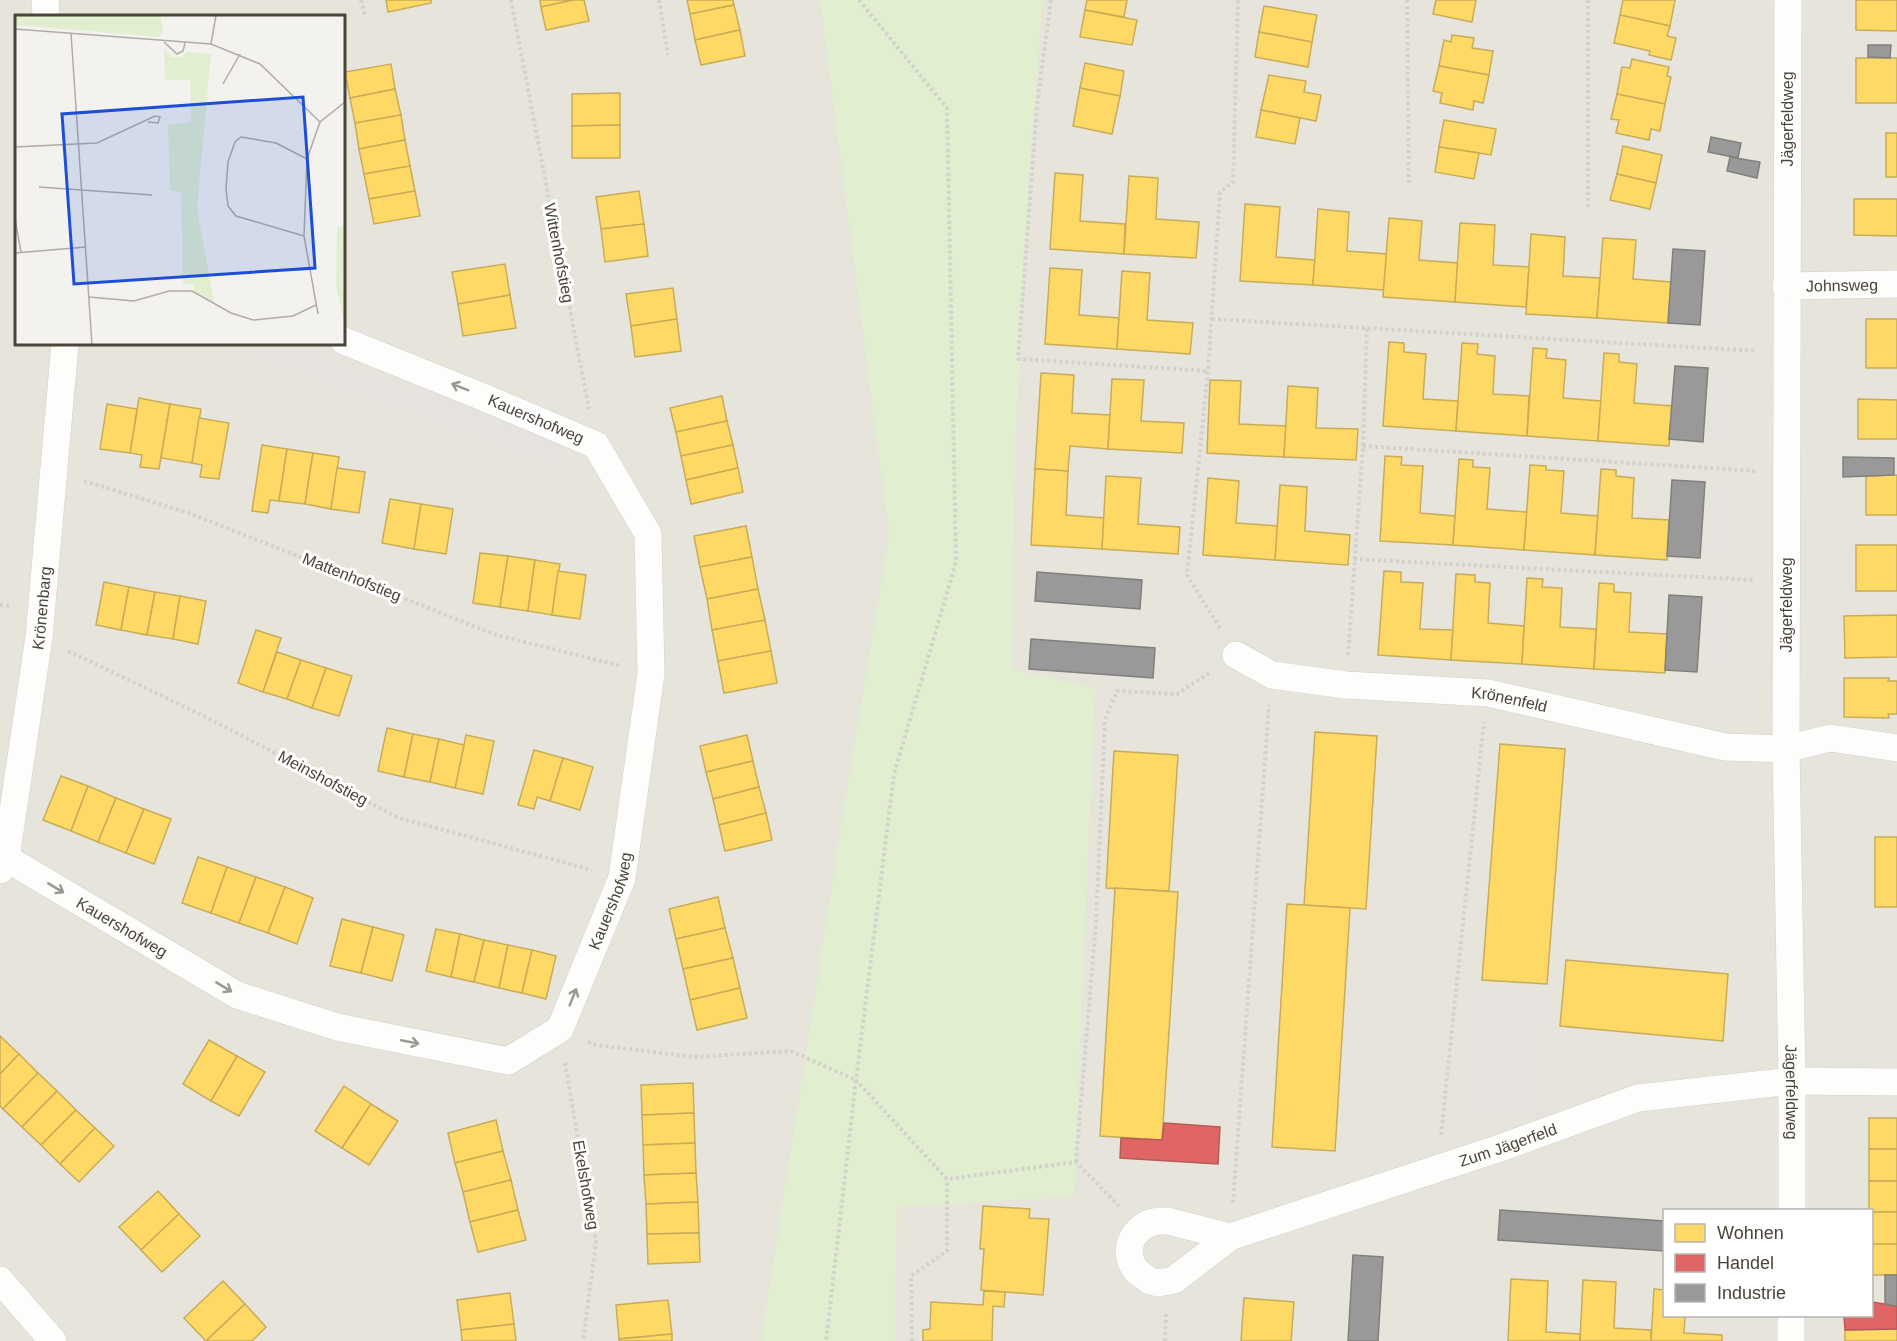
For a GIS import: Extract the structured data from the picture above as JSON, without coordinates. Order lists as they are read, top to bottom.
{
  "streets": {
    "street": [
      "Jägerfeldweg",
      "Johnsweg",
      "Kauershofweg",
      "Krönenbarg",
      "Krönenfeld",
      "Zum Jägerfeld"
    ],
    "path": [
      "Wittenhofstieg",
      "Mattenhofstieg",
      "Meinshofstieg",
      "Ekelshofweg"
    ]
  },
  "crossings": [
    ["Jägerfeldweg", "Johnsweg"],
    ["Jägerfeldweg", "Krönenfeld"],
    ["Jägerfeldweg", "Zum Jägerfeld"],
    ["Wittenhofstieg", "Kauershofweg"],
    ["Kauershofweg", "Mattenhofstieg"],
    ["Kauershofweg", "Krönenbarg"],
    ["Kauershofweg", "Meinshofstieg"],
    ["Kauershofweg", "Ekelshofweg"],
    ["Mattenhofstieg", "Krönenbarg"],
    ["Krönenbarg", "Meinshofstieg"]
  ],
  "legend": ["Wohnen", "Handel", "Industrie"]
}
